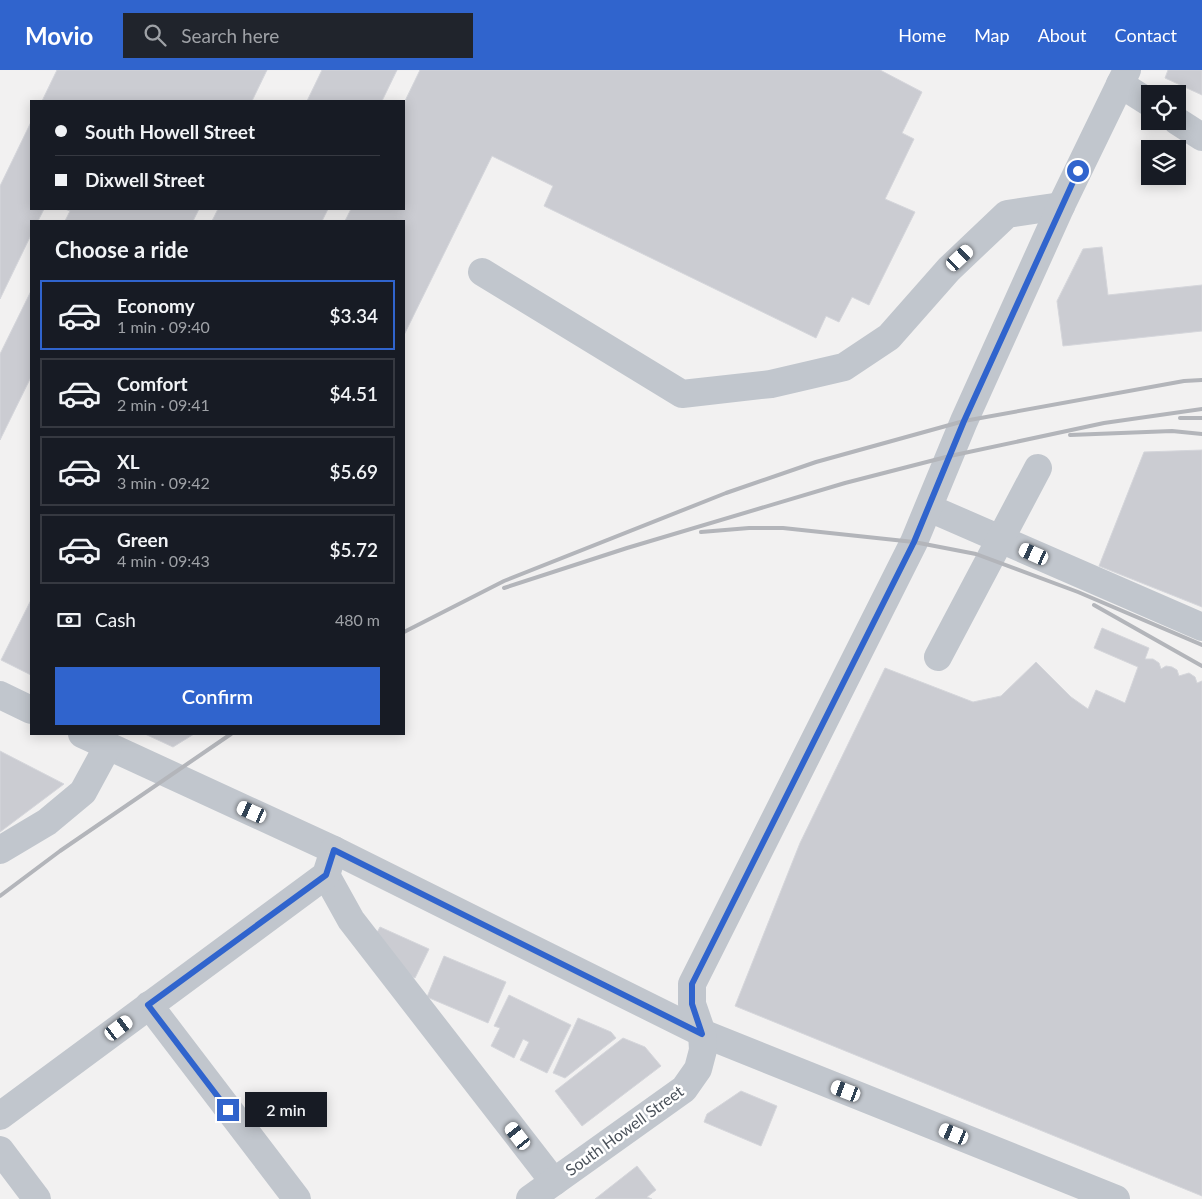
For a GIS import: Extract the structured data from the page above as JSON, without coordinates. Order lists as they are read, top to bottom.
{
  "streets": {
    "street": ["South Howell Street"]
  },
  "page": {
    "header": "Movio",
    "search": "Search here",
    "nav": [
      "Home",
      "Map",
      "About",
      "Contact"
    ],
    "banner": ["South Howell Street", "Dixwell Street"],
    "heading": "Choose a ride",
    "list": [
      {
        "name": "Economy",
        "note": "1 min · 09:40",
        "value": "$3.34"
      },
      {
        "name": "Comfort",
        "note": "2 min · 09:41",
        "value": "$4.51"
      },
      {
        "name": "XL",
        "note": "3 min · 09:42",
        "value": "$5.69"
      },
      {
        "name": "Green",
        "note": "4 min · 09:43",
        "value": "$5.72"
      }
    ],
    "pay": ["Cash", "480 m"],
    "buttons": "Confirm",
    "bubble": "2 min"
  }
}
